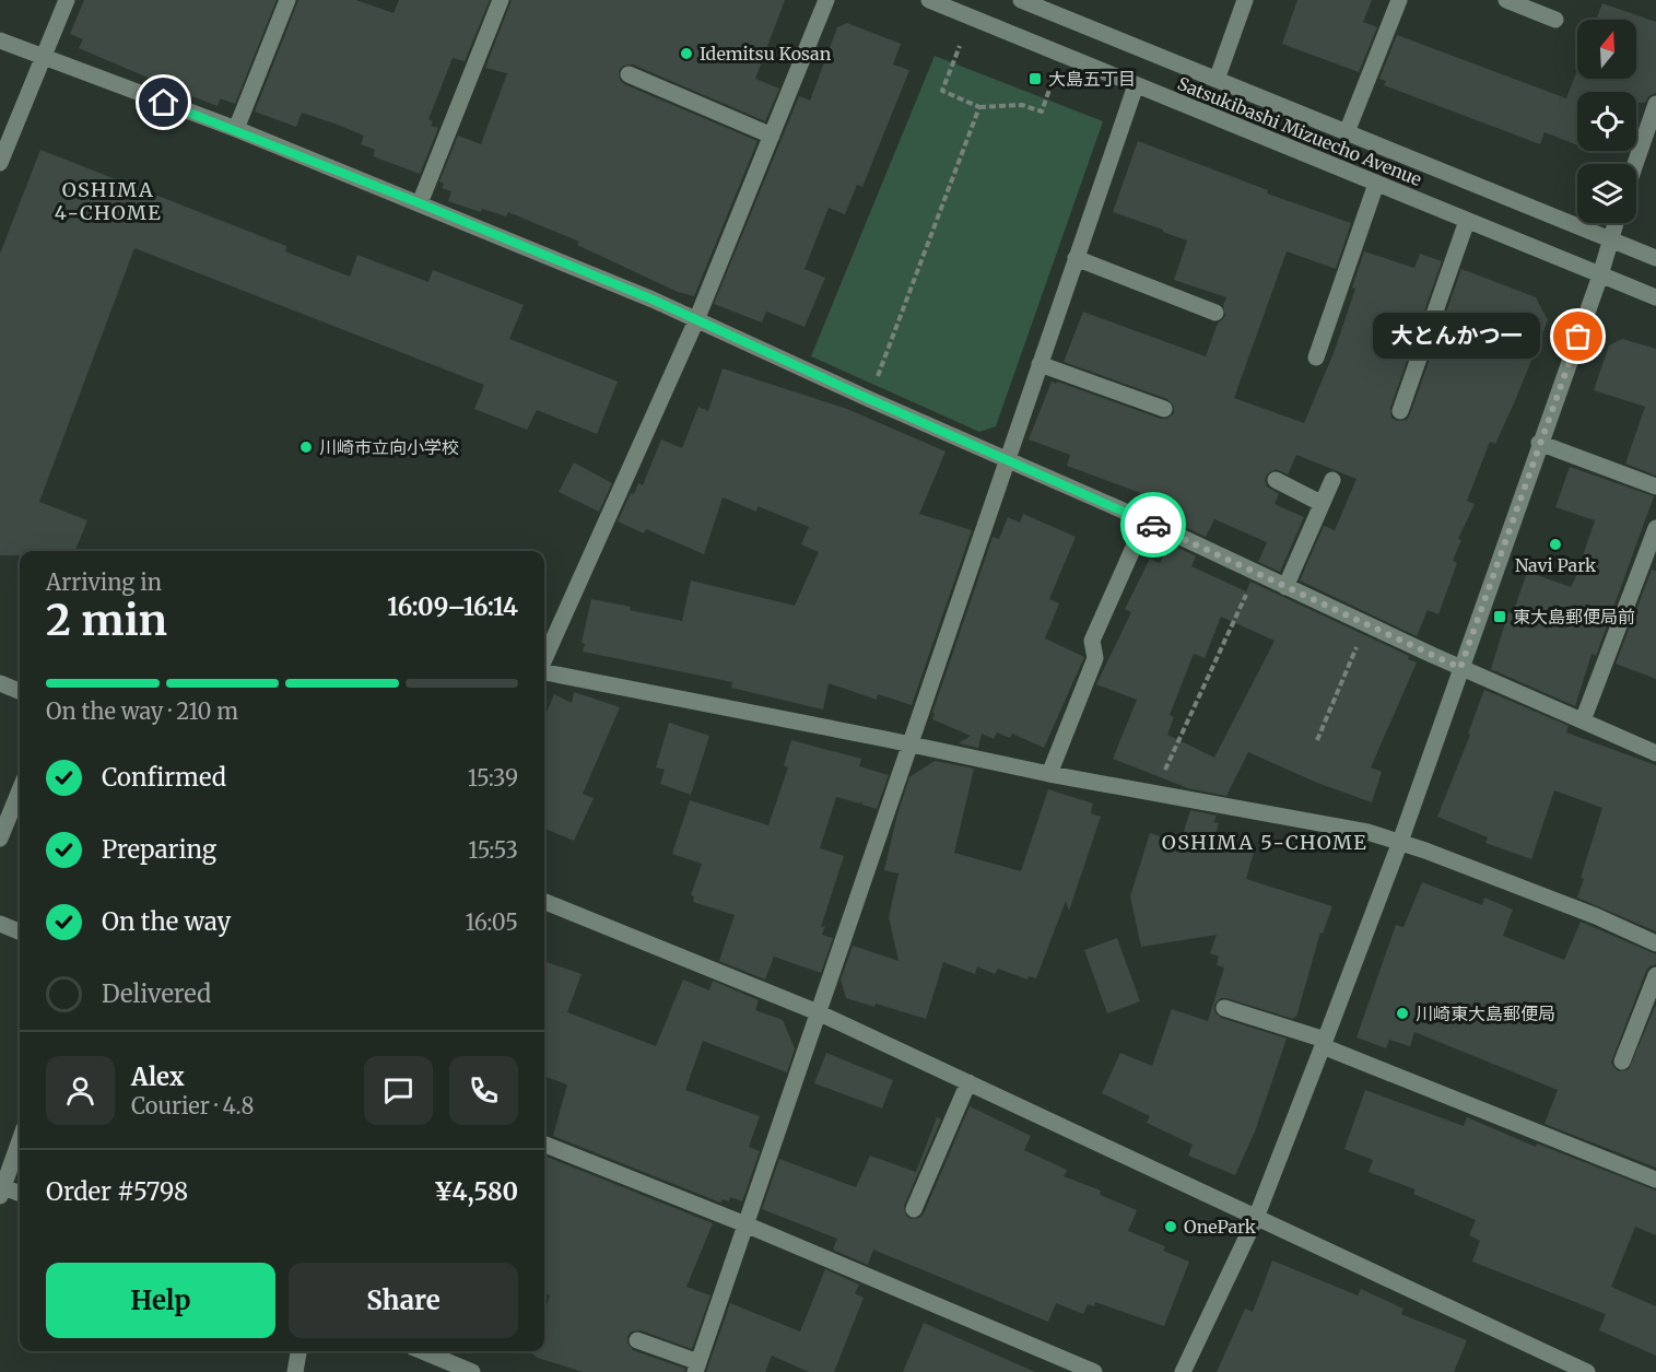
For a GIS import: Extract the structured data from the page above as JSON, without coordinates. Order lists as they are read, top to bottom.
{
  "streets": {
    "street": ["Satsukibashi Mizuecho Avenue"]
  },
  "districts": ["OSHIMA 4-CHOME", "OSHIMA 5-CHOME"],
  "places": {
    "other": [
      "Idemitsu Kosan",
      "大とんかつ一",
      "川崎市立向小学校",
      "Navi Park",
      "川崎東大島郵便局",
      "OnePark"
    ],
    "transit": ["大島五丁目", "東大島郵便局前"]
  },
  "north": "top",
  "page": {
    "bubble": "大とんかつ一",
    "heading": ["2 min", "Arriving in", "16:09–16:14"],
    "panel": [
      "Alex",
      "Courier · 4.8",
      "Order #5798",
      "¥4,580"
    ],
    "bar": "On the way · 210 m",
    "list": [
      ["Confirmed", "15:39"],
      ["Preparing", "15:53"],
      ["On the way", "16:05"],
      "Delivered"
    ],
    "buttons": ["Help", "Share"]
  }
}
